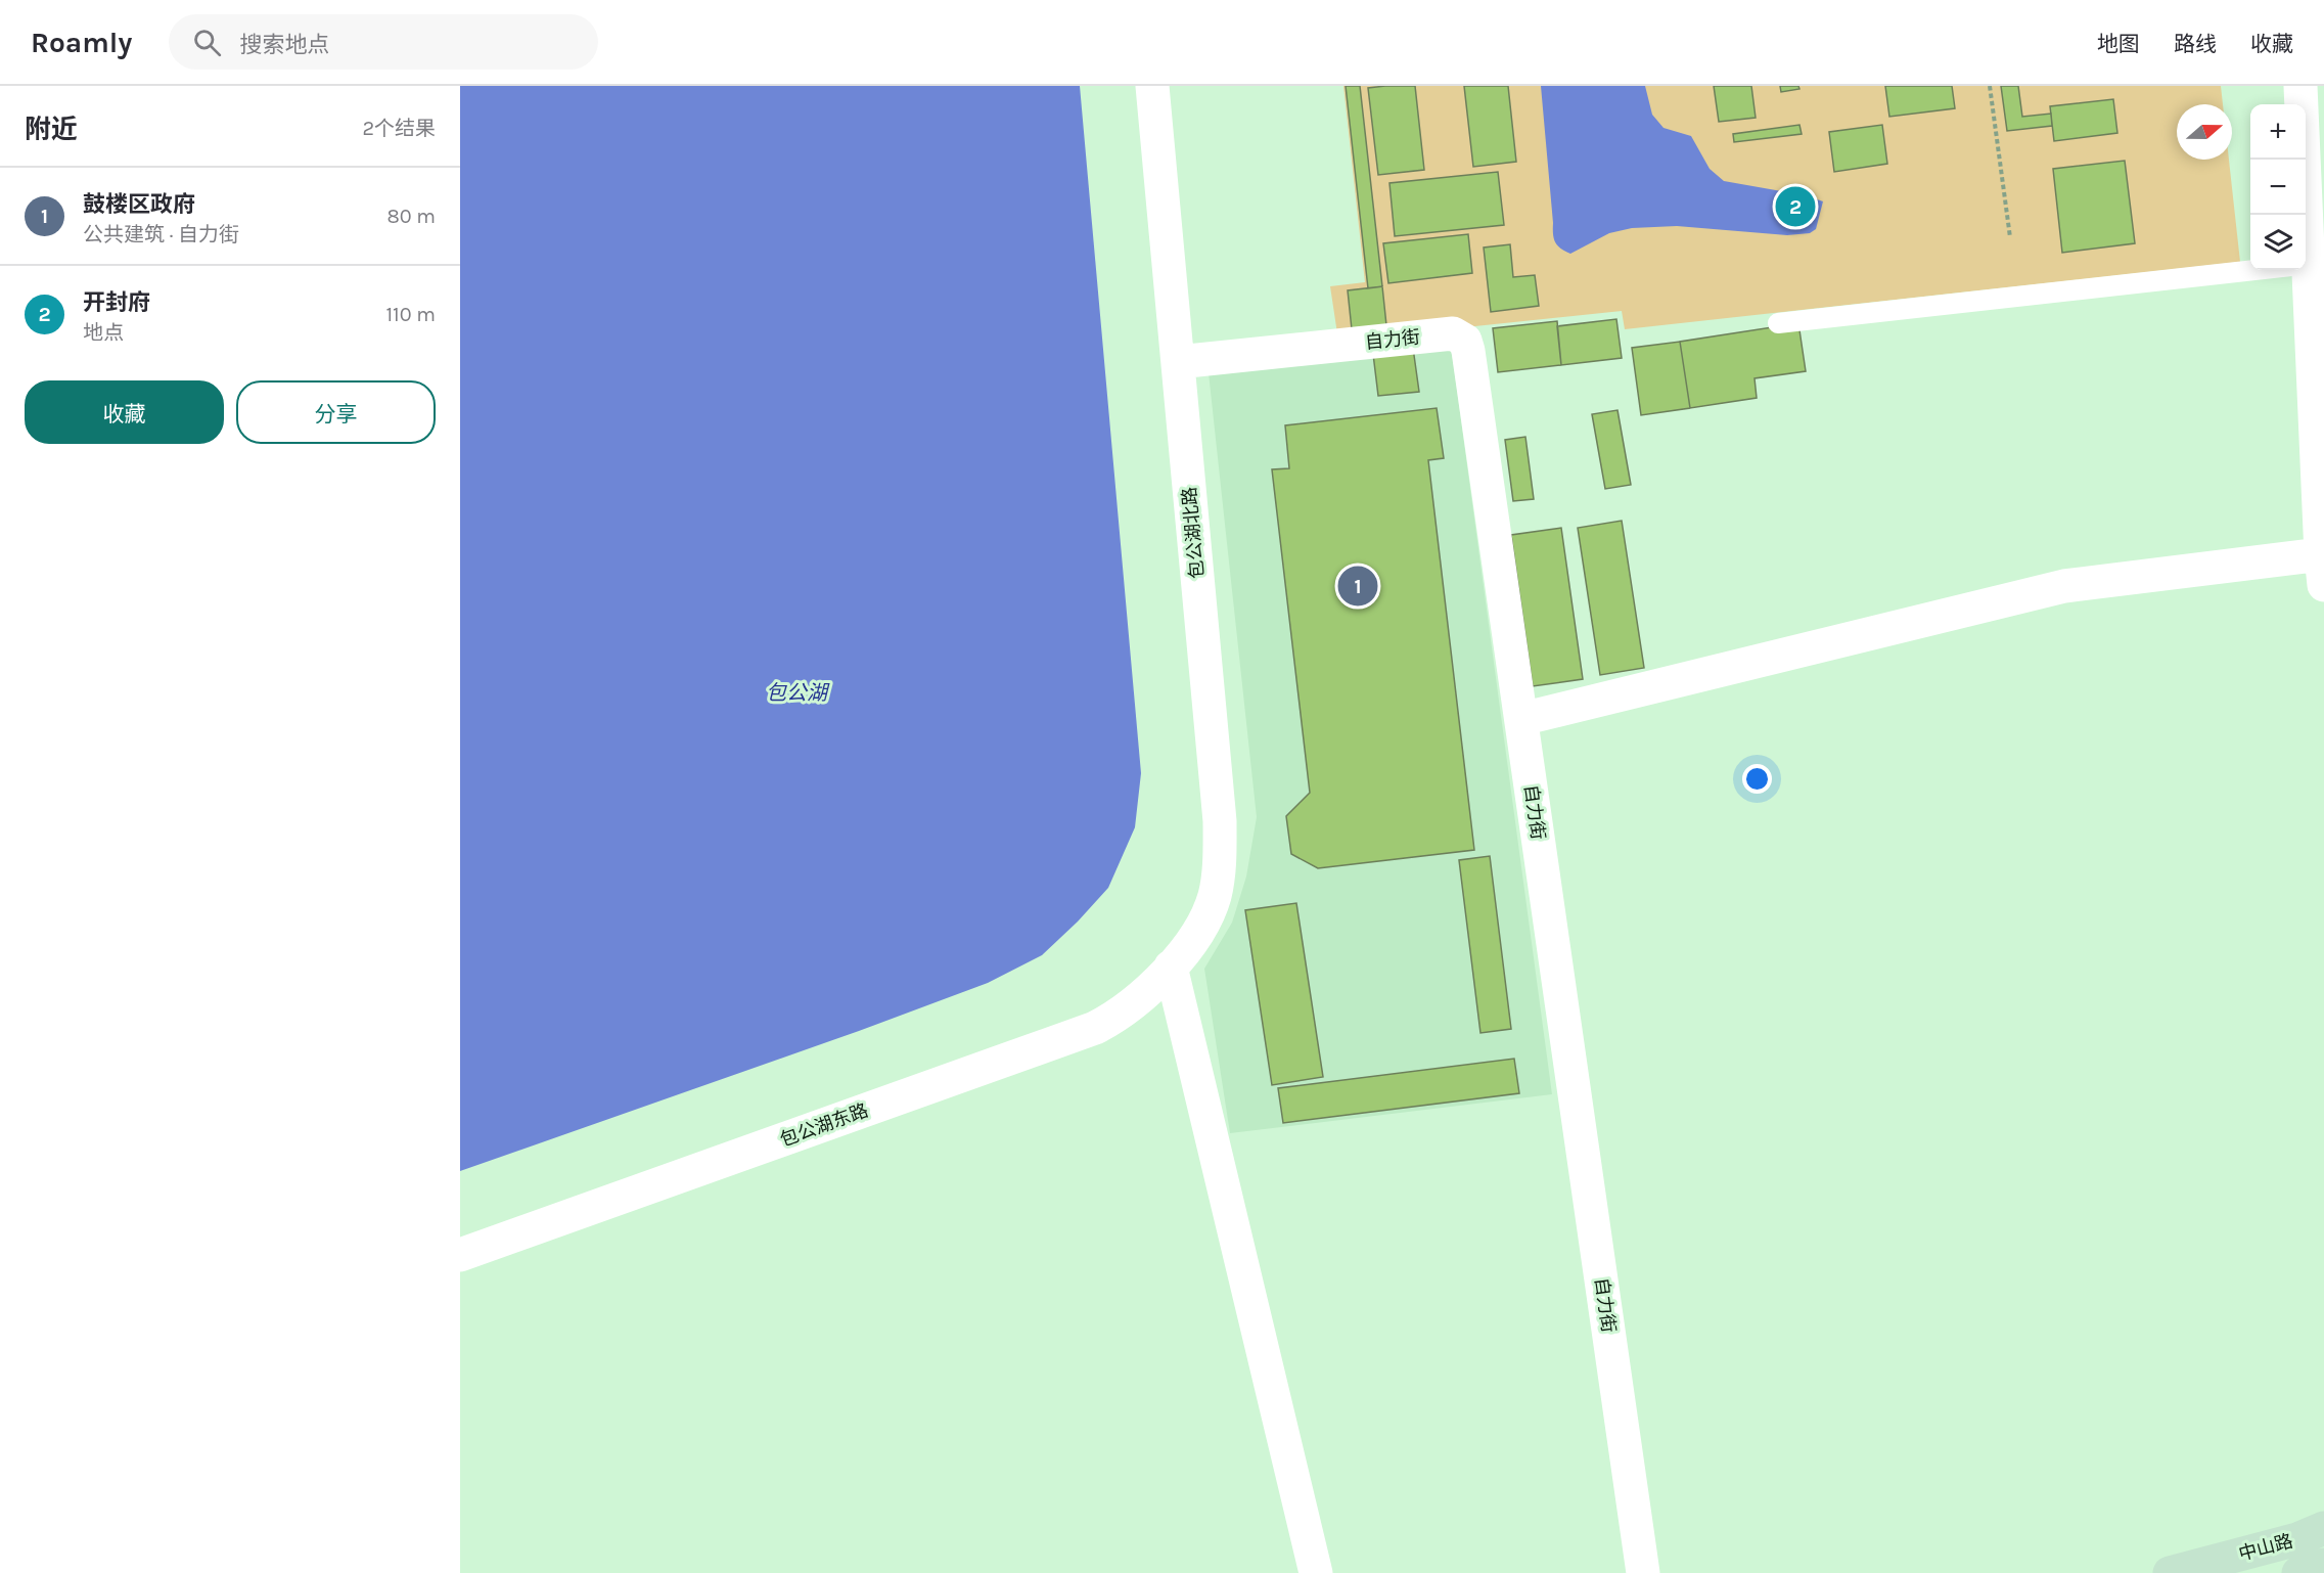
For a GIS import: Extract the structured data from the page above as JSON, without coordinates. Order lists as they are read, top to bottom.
{
  "streets": {
    "main road": ["中山路"],
    "street": ["自力街", "包公湖北路", "包公湖东路"]
  },
  "crossings": [
    ["自力街", "包公湖北路"],
    ["包公湖北路", "包公湖东路"]
  ],
  "water": ["包公湖"],
  "north": "right",
  "page": {
    "header": "Roamly",
    "search": "搜索地点",
    "nav": ["地图", "路线", "收藏"],
    "heading": ["附近", "2个结果"],
    "map_buttons": ["+", "−"],
    "list": [
      {
        "mark": "1",
        "name": "鼓楼区政府",
        "note": "公共建筑 · 自力街",
        "value": "80 m"
      },
      {
        "mark": "2",
        "name": "开封府",
        "note": "地点",
        "value": "110 m"
      }
    ],
    "pins": ["2", "1"],
    "buttons": ["收藏", "分享"]
  }
}
